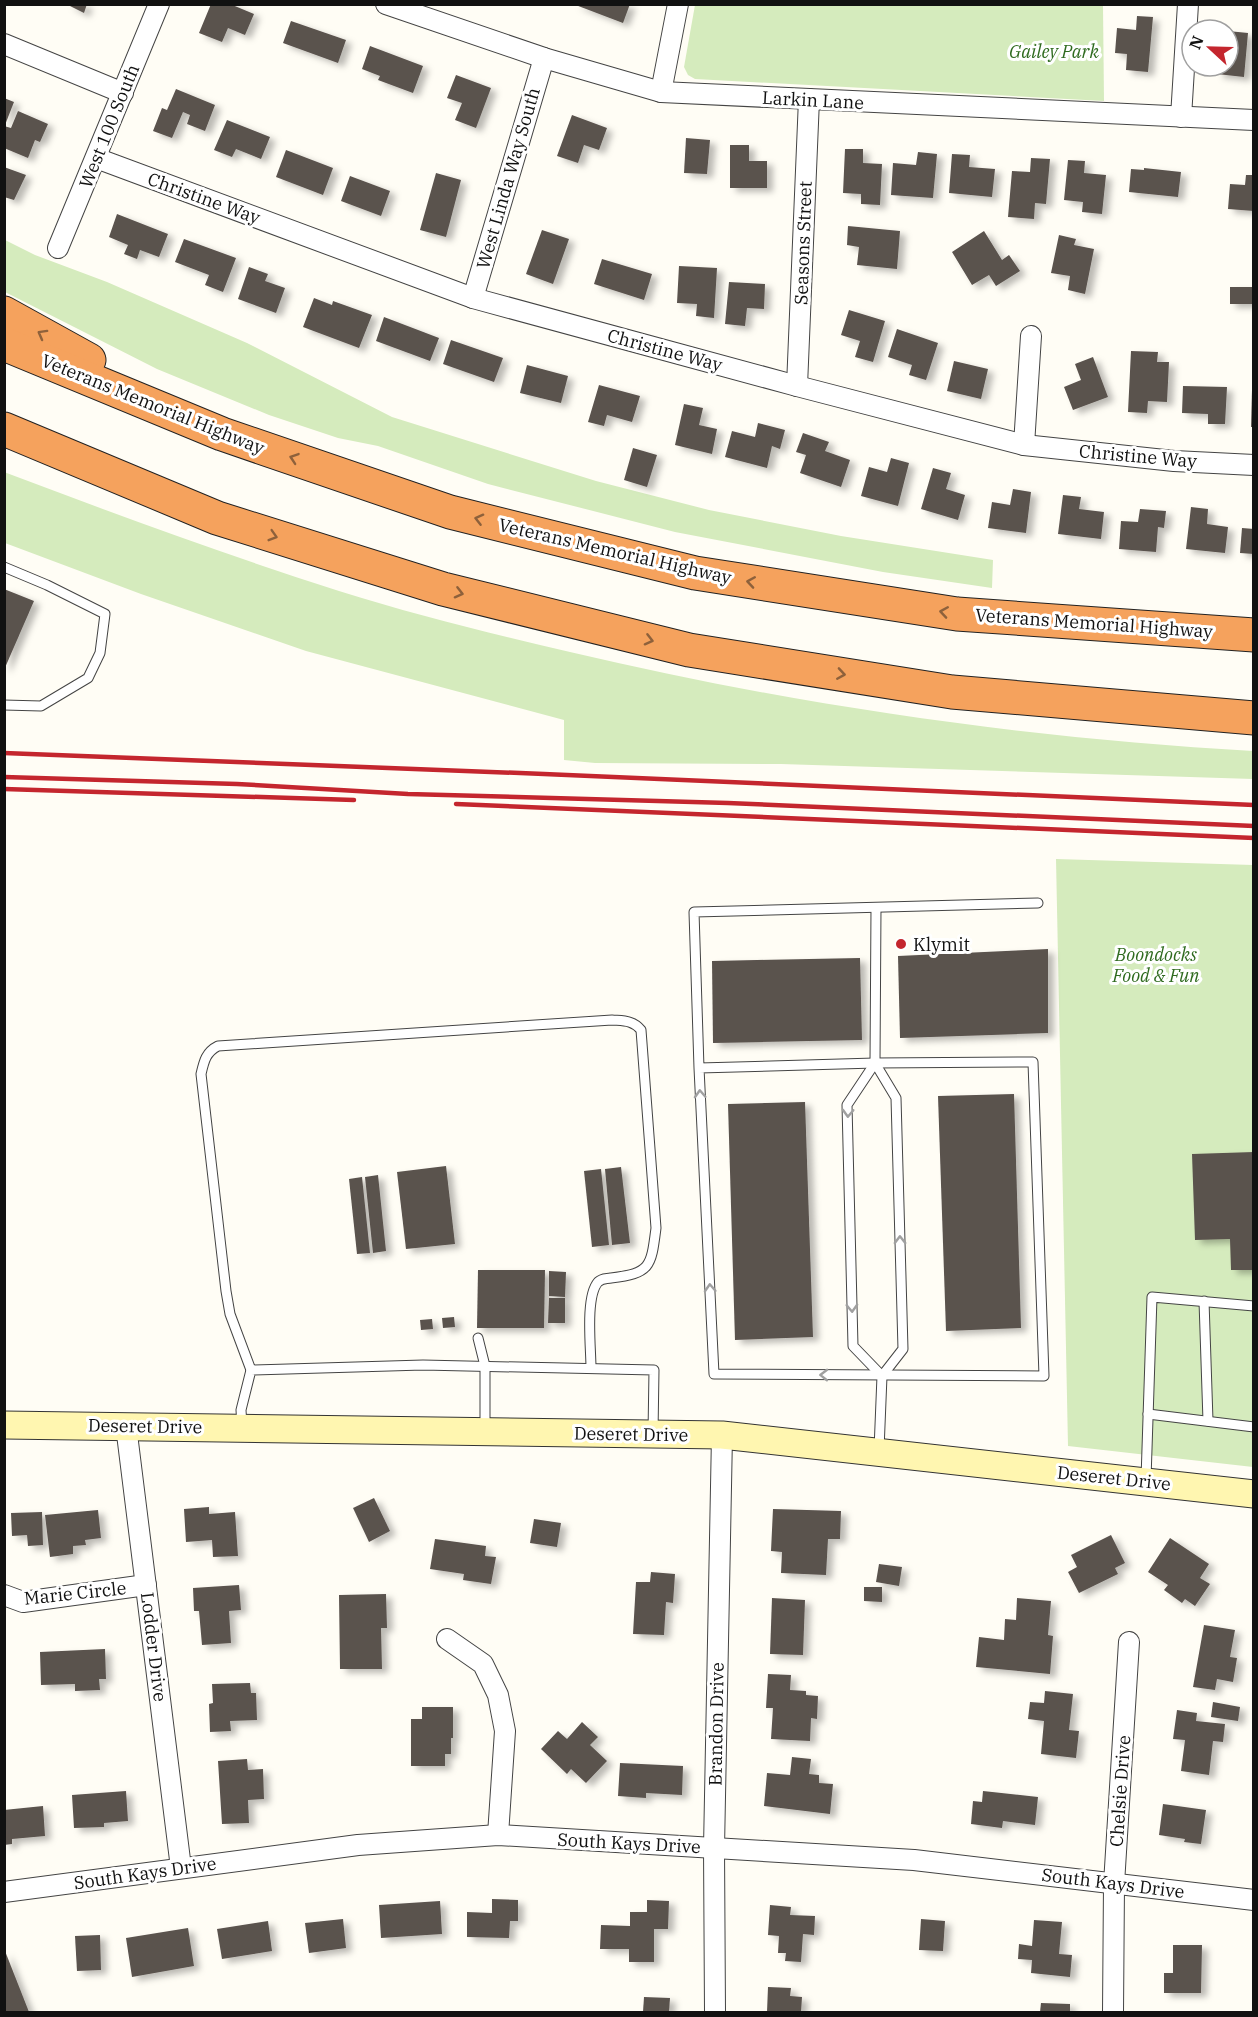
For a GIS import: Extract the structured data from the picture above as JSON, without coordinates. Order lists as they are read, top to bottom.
{
  "streets": {
    "highway": ["Veterans Memorial Highway"],
    "street": [
      "Larkin Lane",
      "West 100 South",
      "West Linda Way South",
      "Christine Way",
      "Seasons Street",
      "Deseret Drive",
      "Marie Circle",
      "Lodder Drive",
      "Brandon Drive",
      "Chelsie Drive",
      "South Kays Drive"
    ]
  },
  "crossings": [
    ["Larkin Lane", "West Linda Way South"],
    ["Larkin Lane", "Seasons Street"],
    ["West 100 South", "Christine Way"],
    ["West Linda Way South", "Christine Way"],
    ["Christine Way", "Seasons Street"],
    ["Deseret Drive", "Lodder Drive"],
    ["Deseret Drive", "Brandon Drive"],
    ["Marie Circle", "Lodder Drive"],
    ["Lodder Drive", "South Kays Drive"],
    ["Brandon Drive", "South Kays Drive"],
    ["Chelsie Drive", "South Kays Drive"]
  ],
  "parks": ["Gailey Park", "Boondocks Food & Fun"],
  "places": ["Klymit"],
  "north": "left"
}
